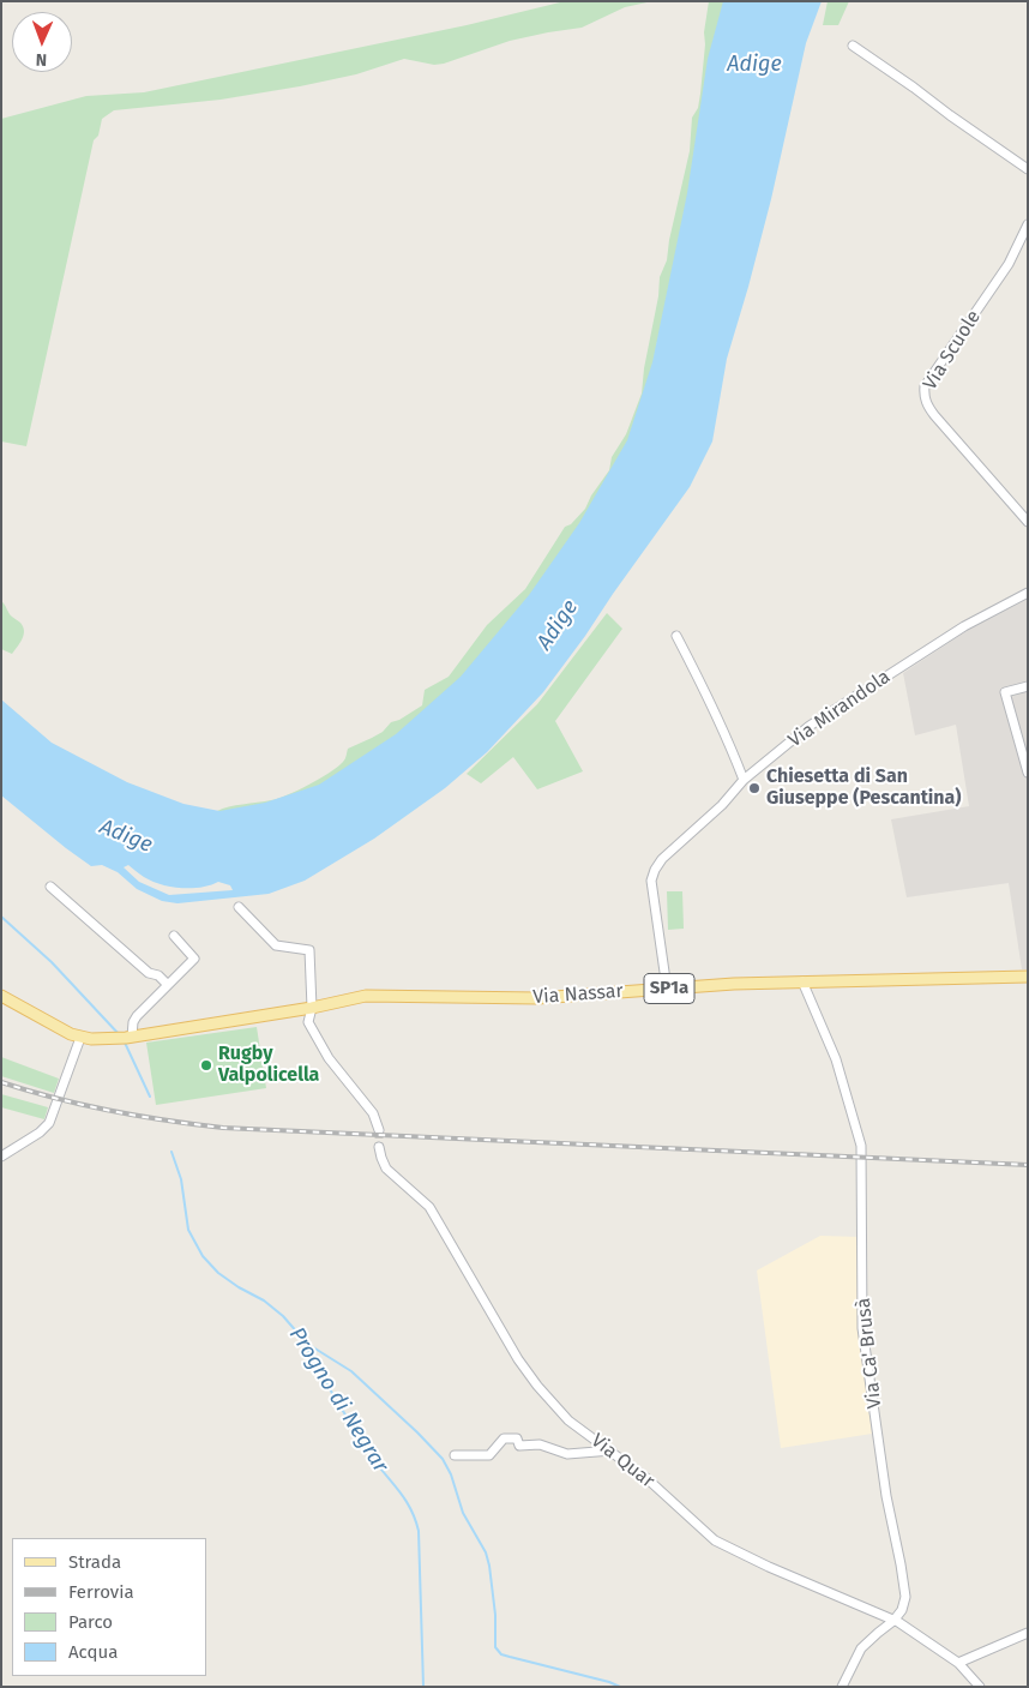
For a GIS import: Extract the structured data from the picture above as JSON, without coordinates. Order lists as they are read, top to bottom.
{
  "streets": {
    "main road": ["SP1a", "Via Nassar"],
    "street": [
      "Via Scuole",
      "Via Mirandola",
      "Via Ca' Brusà",
      "Via Quar"
    ]
  },
  "crossings": [
    ["Via Mirandola", "Via Nassar"],
    ["Via Nassar", "Via Ca' Brusà"],
    ["Via Ca' Brusà", "Via Quar"]
  ],
  "water": ["Adige", "Progno di Negrar"],
  "places": ["Chiesetta di San Giuseppe (Pescantina)", "Rugby Valpolicella"],
  "legend": [
    "Strada",
    "Ferrovia",
    "Parco",
    "Acqua"
  ],
  "north": "bottom"
}
